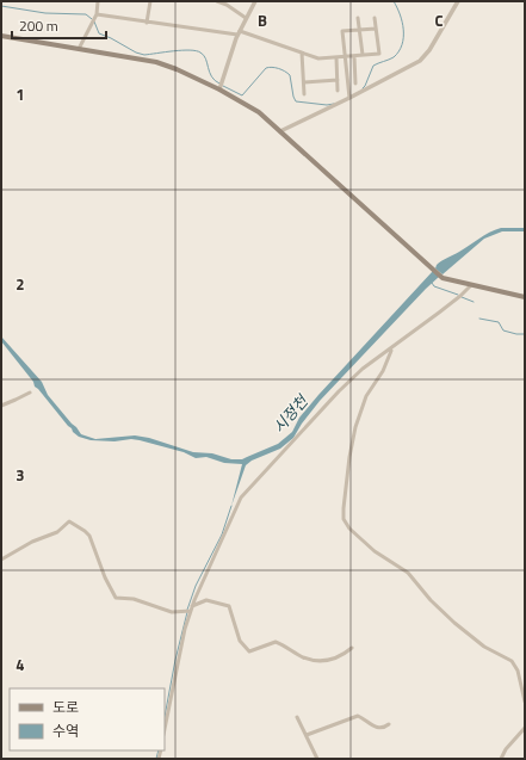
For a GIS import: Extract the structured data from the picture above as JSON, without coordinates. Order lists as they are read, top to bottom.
{
  "water": ["시정천"],
  "legend": ["도로", "수역"],
  "scale_bar": "200 m",
  "grid": {
    "columns": ["B", "C"],
    "rows": [
      "1",
      "2",
      "3",
      "4"
    ]
  }
}
